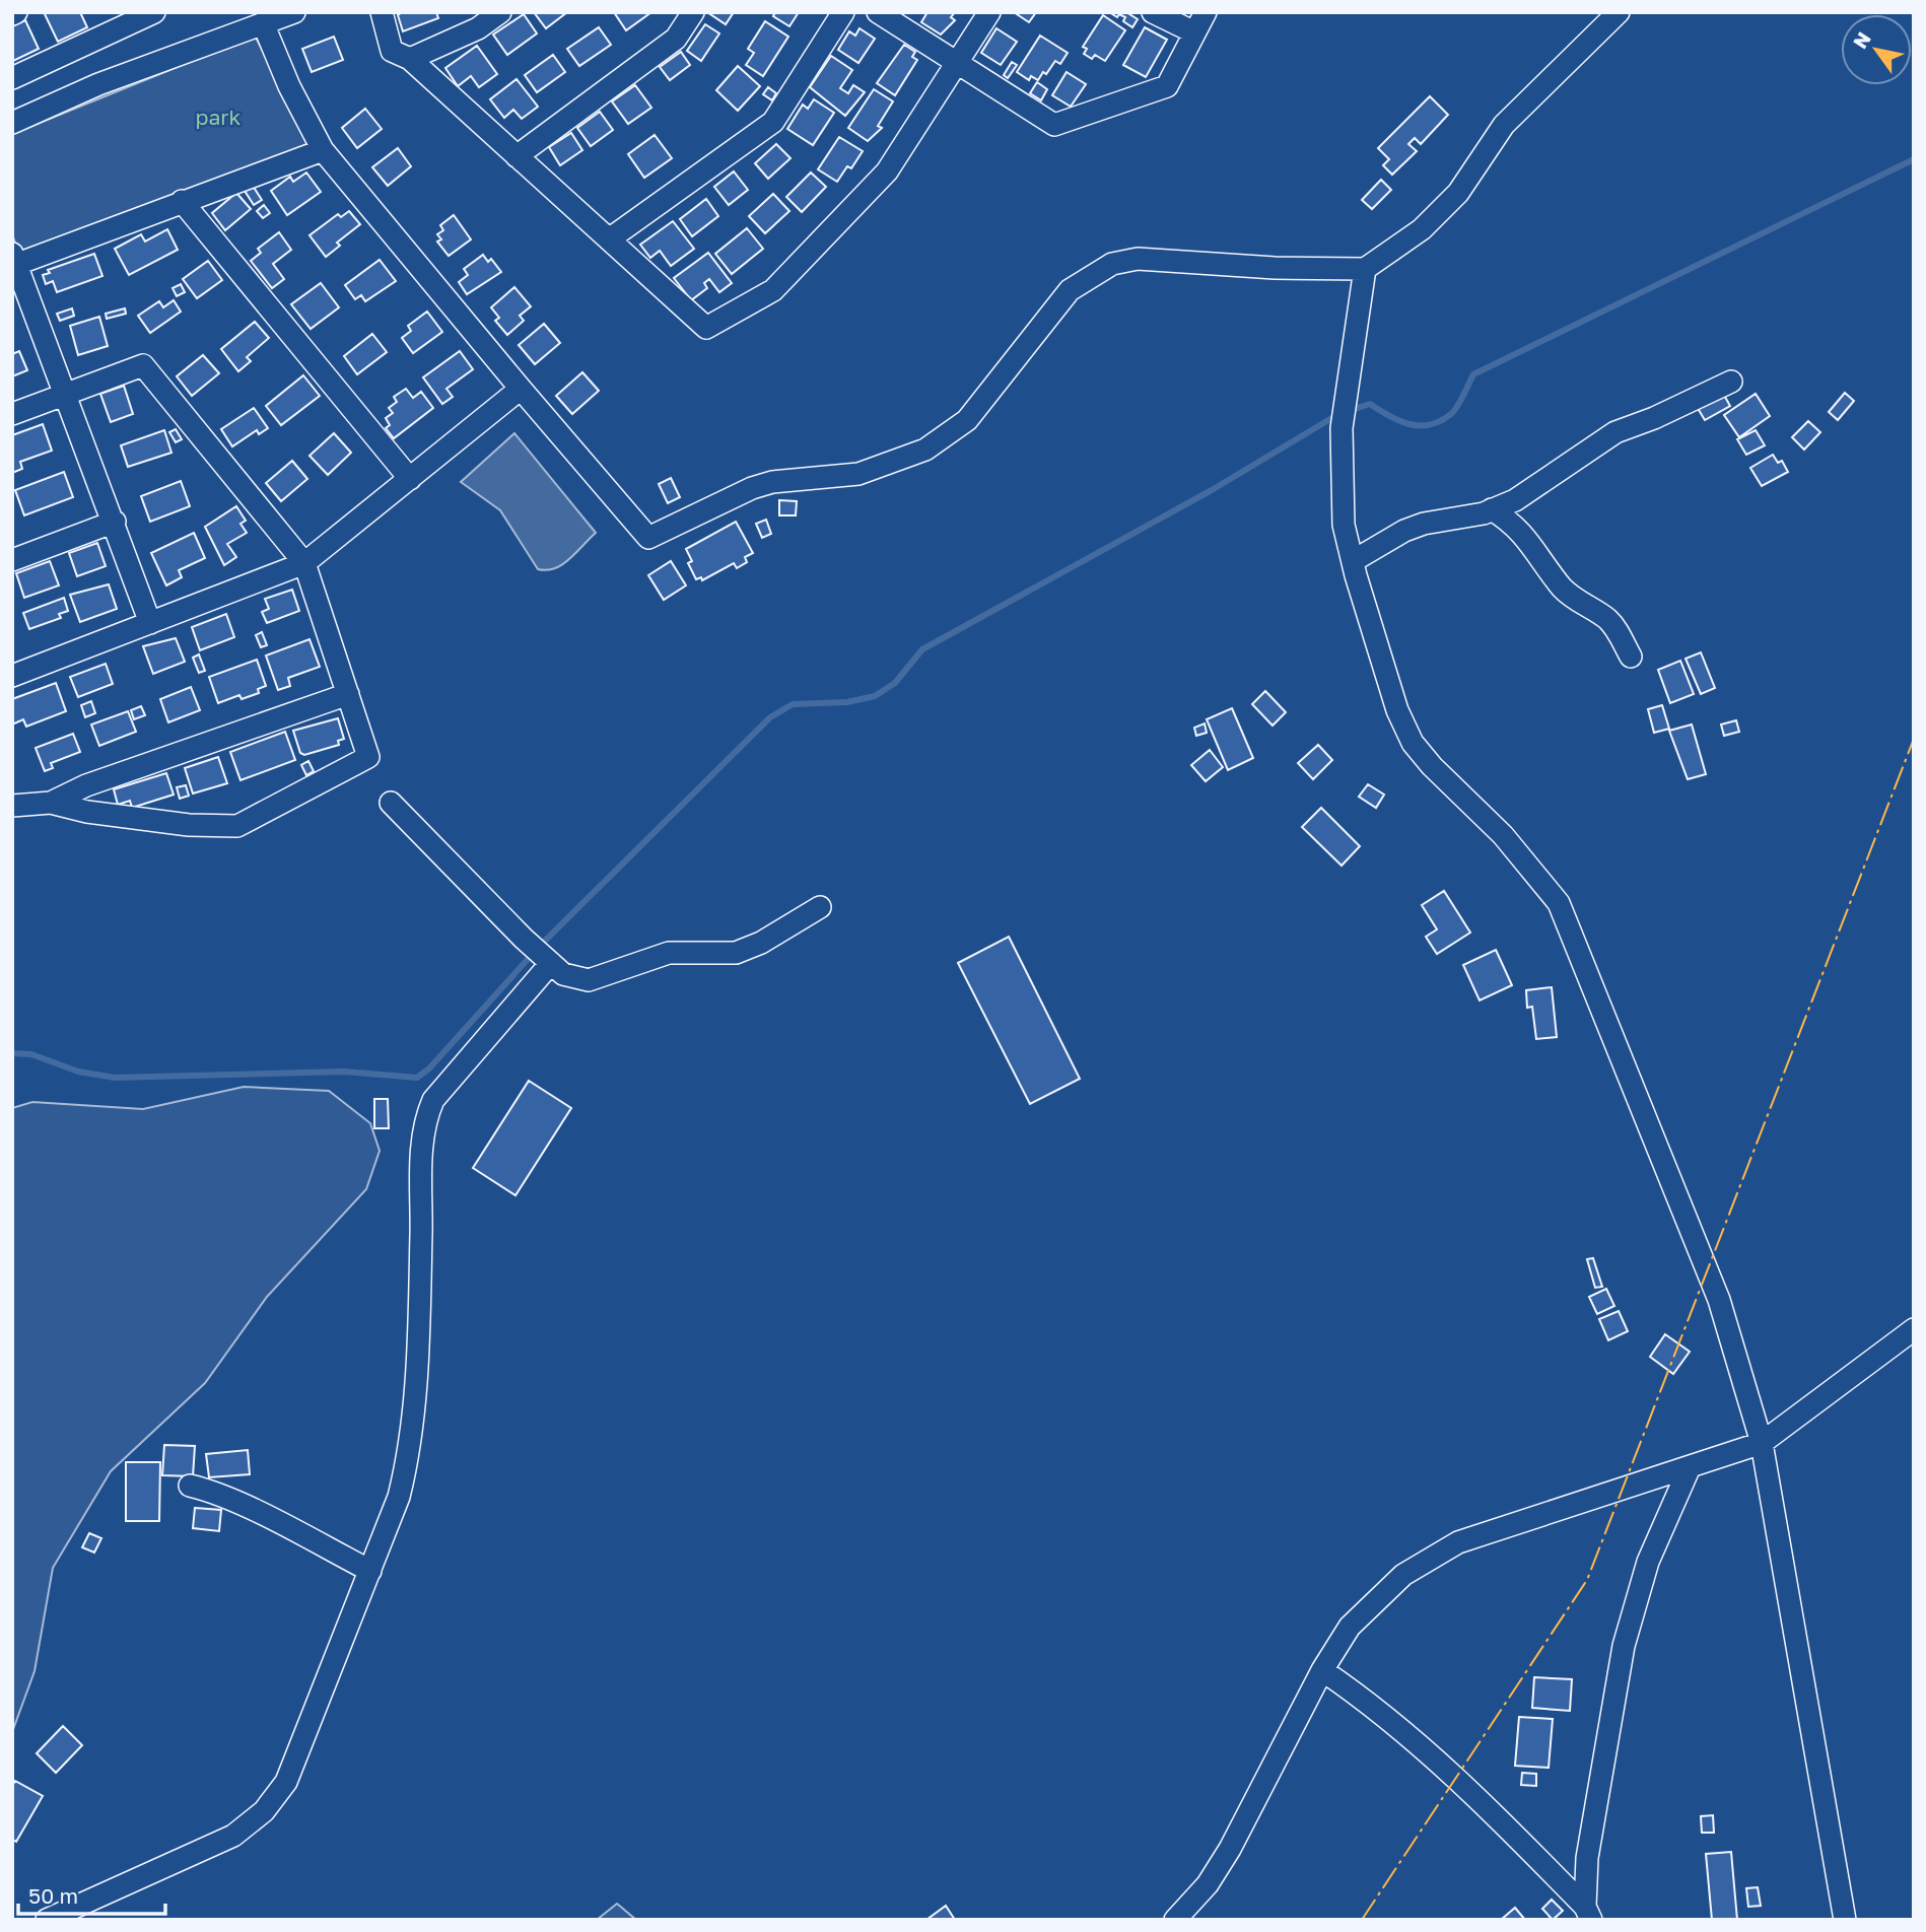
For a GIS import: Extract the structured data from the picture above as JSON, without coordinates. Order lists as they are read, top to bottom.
{
  "parks": ["park"],
  "scale_bar": "50 m",
  "north": "top left"
}
